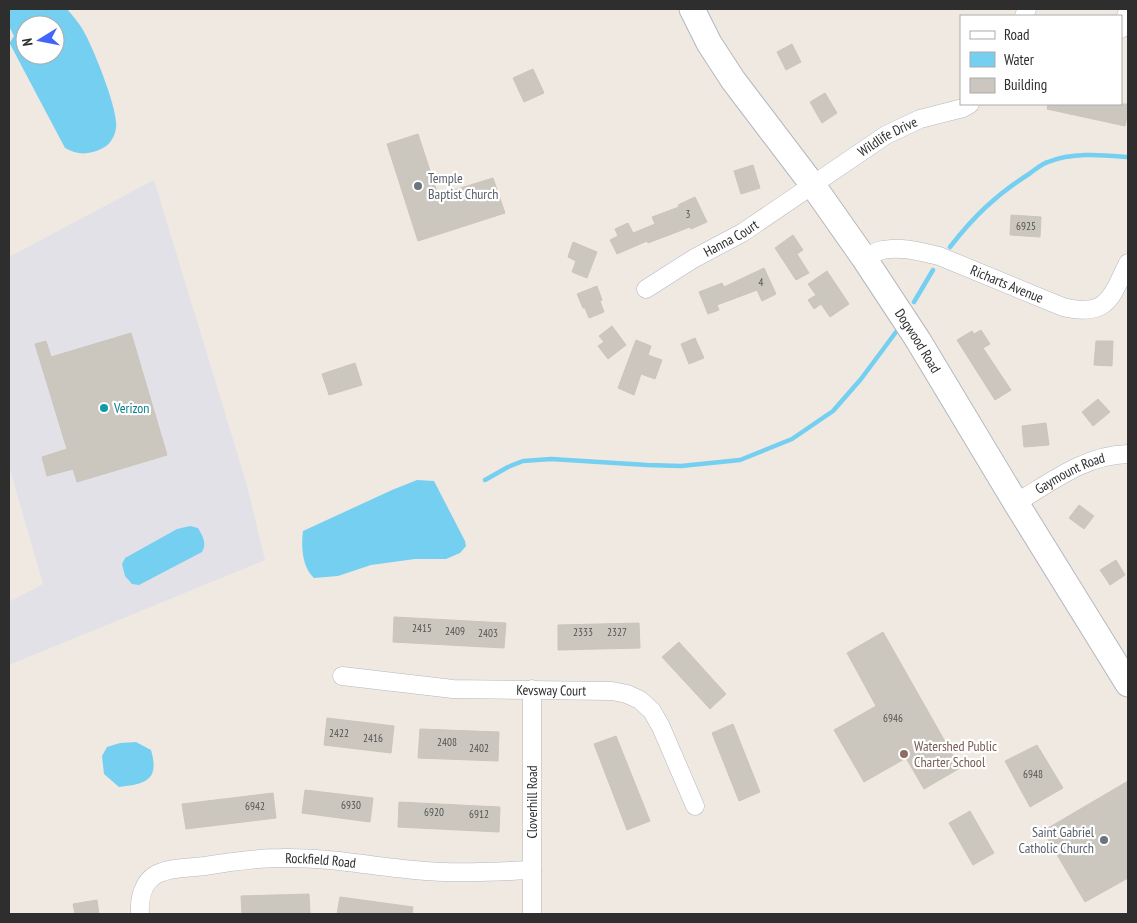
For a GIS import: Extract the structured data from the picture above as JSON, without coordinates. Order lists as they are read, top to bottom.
{
  "streets": {
    "main road": ["Dogwood Road"],
    "street": [
      "Wildlife Drive",
      "Hanna Court",
      "Richarts Avenue",
      "Gaymount Road",
      "Kevsway Court",
      "Cloverhill Road",
      "Rockfield Road"
    ]
  },
  "crossings": [
    ["Wildlife Drive", "Hanna Court"],
    ["Wildlife Drive", "Dogwood Road"],
    ["Hanna Court", "Dogwood Road"],
    ["Richarts Avenue", "Dogwood Road"],
    ["Dogwood Road", "Gaymount Road"],
    ["Kevsway Court", "Cloverhill Road"],
    ["Cloverhill Road", "Rockfield Road"]
  ],
  "places": [
    "Temple Baptist Church",
    "Verizon",
    "Watershed Public Charter School",
    "Saint Gabriel Catholic Church"
  ],
  "house_numbers": [
    "3",
    "6925",
    "4",
    "2415",
    "2409",
    "2333",
    "2327",
    "2403",
    "6946",
    "2422",
    "2416",
    "2408",
    "2402",
    "6948",
    "6930",
    "6942",
    "6920",
    "6912"
  ],
  "legend": ["Road", "Water", "Building"],
  "north": "left"
}
